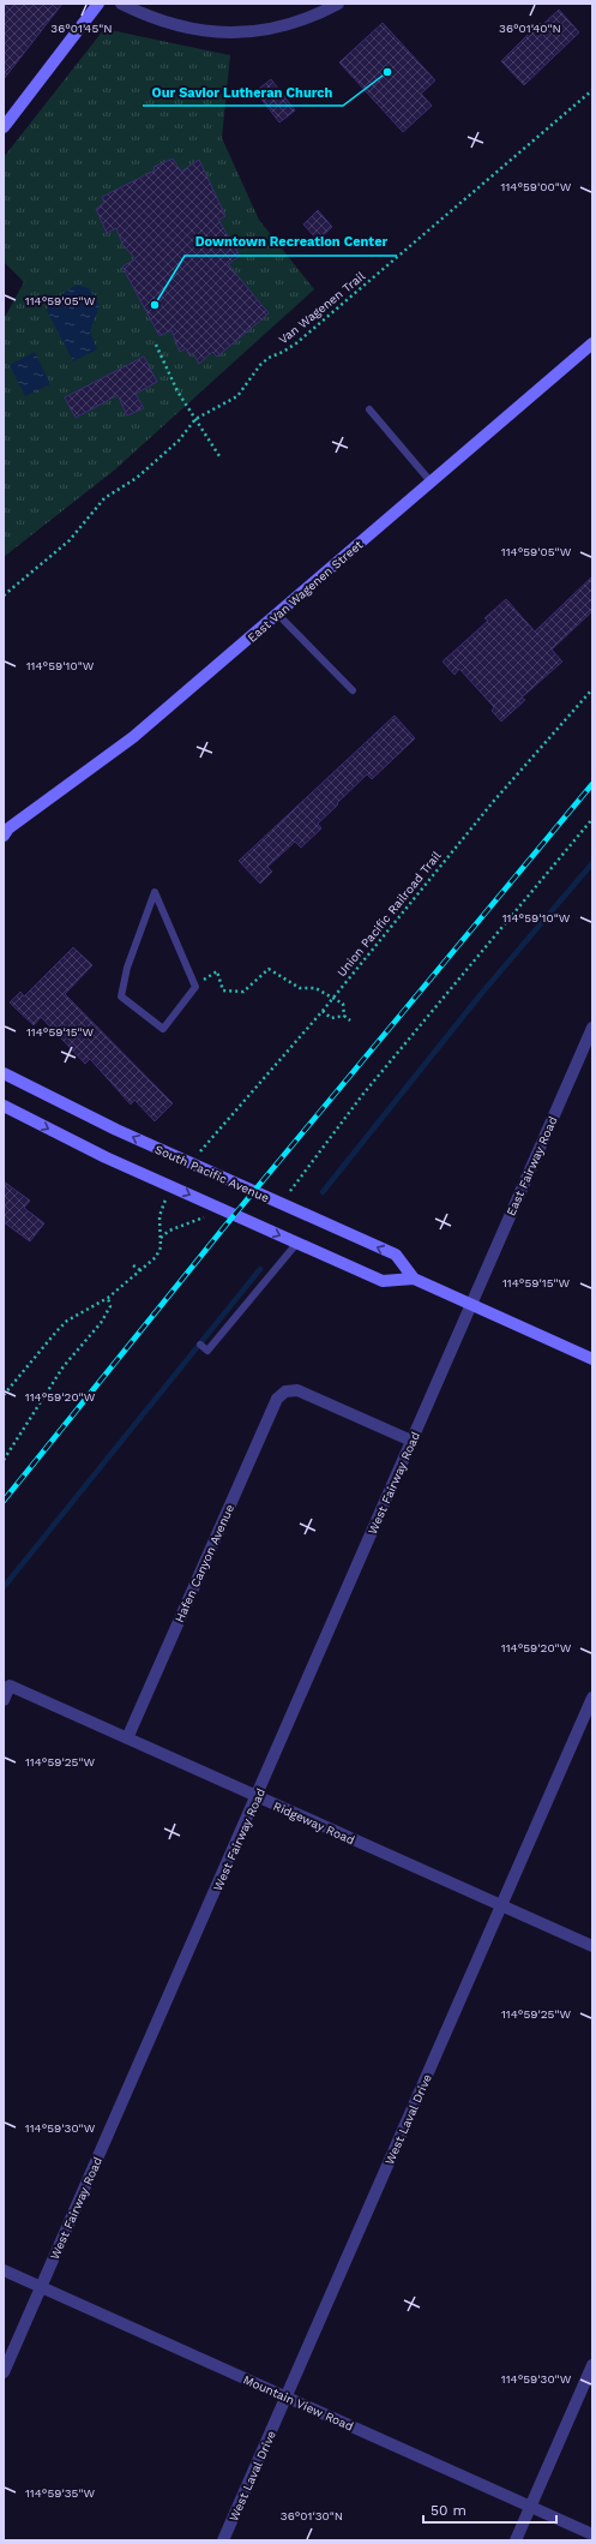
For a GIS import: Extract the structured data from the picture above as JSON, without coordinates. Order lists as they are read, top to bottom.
{
  "streets": {
    "street": [
      "East Van Wagenen Street",
      "East Fairway Road",
      "South Pacific Avenue",
      "West Fairway Road",
      "Hafen Canyon Avenue",
      "Ridgeway Road",
      "West Laval Drive",
      "Mountain View Road"
    ],
    "path": ["Van Wagenen Trail", "Union Pacific Railroad Trail"]
  },
  "crossings": [
    ["Union Pacific Railroad Trail", "South Pacific Avenue"],
    ["East Fairway Road", "South Pacific Avenue"],
    ["East Fairway Road", "West Fairway Road"],
    ["South Pacific Avenue", "West Fairway Road"],
    ["West Fairway Road", "Hafen Canyon Avenue"],
    ["West Fairway Road", "Ridgeway Road"],
    ["West Fairway Road", "Mountain View Road"],
    ["Hafen Canyon Avenue", "Ridgeway Road"],
    ["Ridgeway Road", "West Laval Drive"],
    ["West Laval Drive", "Mountain View Road"]
  ],
  "places": ["Our Savior Lutheran Church", "Downtown Recreation Center"],
  "scale_bar": "50 m",
  "coordinates": [
    "36°01'45\"N",
    "36°01'40\"N",
    "114°59'00\"W",
    "114°59'05\"W",
    "114°59'10\"W",
    "114°59'15\"W",
    "114°59'20\"W",
    "114°59'25\"W",
    "114°59'30\"W",
    "114°59'35\"W",
    "36°01'30\"N"
  ]
}
